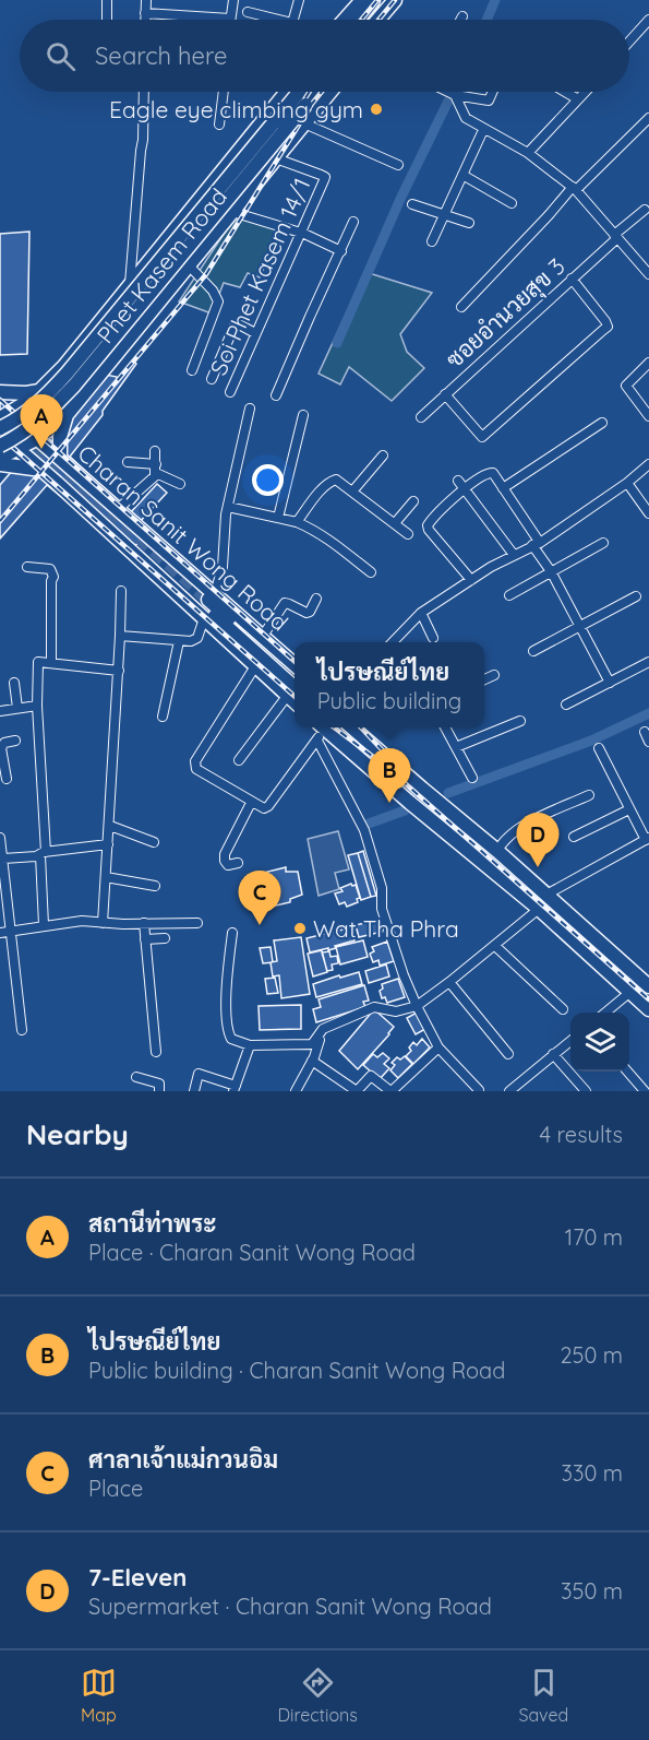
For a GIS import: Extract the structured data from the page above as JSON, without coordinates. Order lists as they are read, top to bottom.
{
  "streets": {
    "main road": ["Phet Kasem Road", "Charan Sanit Wong Road"],
    "street": ["Soi Phet Kasem 14/1", "ซอยอำนวยสุข 3"]
  },
  "crossings": [
    ["Phet Kasem Road", "Soi Phet Kasem 14/1"],
    ["Phet Kasem Road", "Charan Sanit Wong Road"]
  ],
  "places": ["Eagle eye climbing gym", "Wat Tha Phra"],
  "page": {
    "search": "Search here",
    "pins": [
      "A",
      "B",
      "D",
      "C"
    ],
    "popup": ["ไปรษณีย์ไทย", "Public building"],
    "heading": ["Nearby", "4 results"],
    "list": [
      {
        "mark": "A",
        "name": "สถานีท่าพระ",
        "note": "Place · Charan Sanit Wong Road",
        "value": "170 m"
      },
      {
        "mark": "B",
        "name": "ไปรษณีย์ไทย",
        "note": "Public building · Charan Sanit Wong Road",
        "value": "250 m"
      },
      {
        "mark": "C",
        "name": "ศาลาเจ้าแม่กวนอิม",
        "note": "Place",
        "value": "330 m"
      },
      {
        "mark": "D",
        "name": "7-Eleven",
        "note": "Supermarket · Charan Sanit Wong Road",
        "value": "350 m"
      }
    ],
    "nav": ["Map", "Directions", "Saved"]
  }
}
